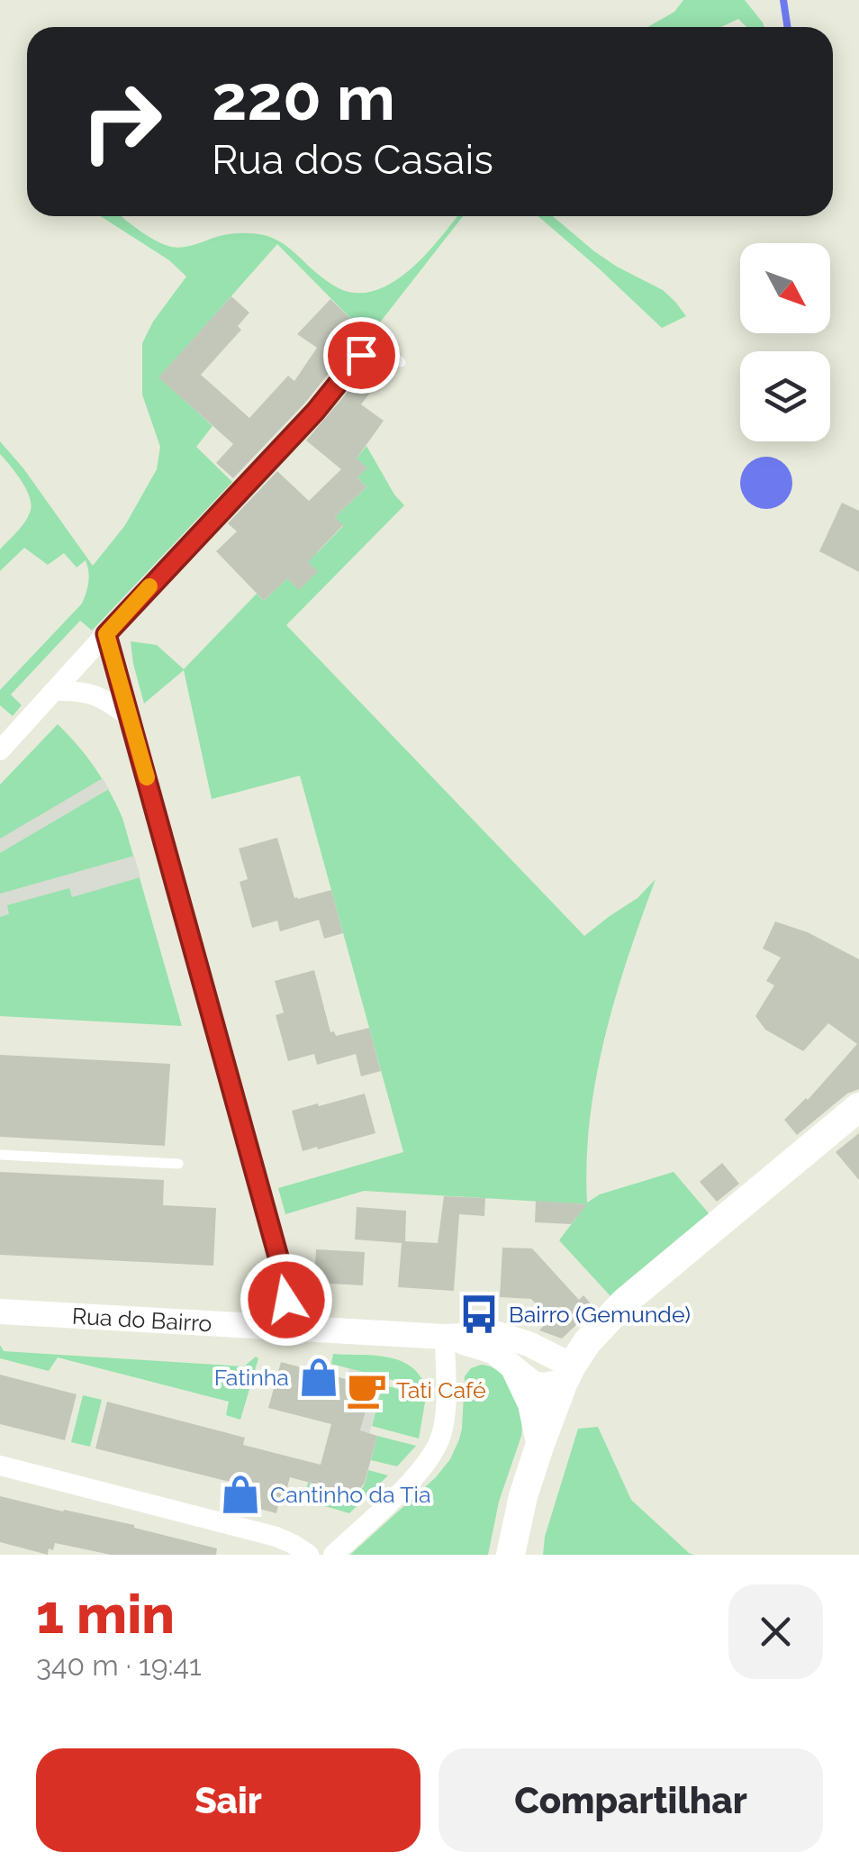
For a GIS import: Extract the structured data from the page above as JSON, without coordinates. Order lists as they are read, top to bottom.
{
  "streets": {
    "street": ["Rua do Bairro"]
  },
  "places": {
    "bus stop": ["Bairro (Gemunde)"],
    "shop": ["Fatinha", "Cantinho da Tia"],
    "cafe": ["Tati Café"]
  },
  "north": "bottom right",
  "page": {
    "turn": ["220 m", "Rua dos Casais"],
    "heading": ["1 min", "340 m · 19:41"],
    "buttons": ["Sair", "Compartilhar"]
  }
}
